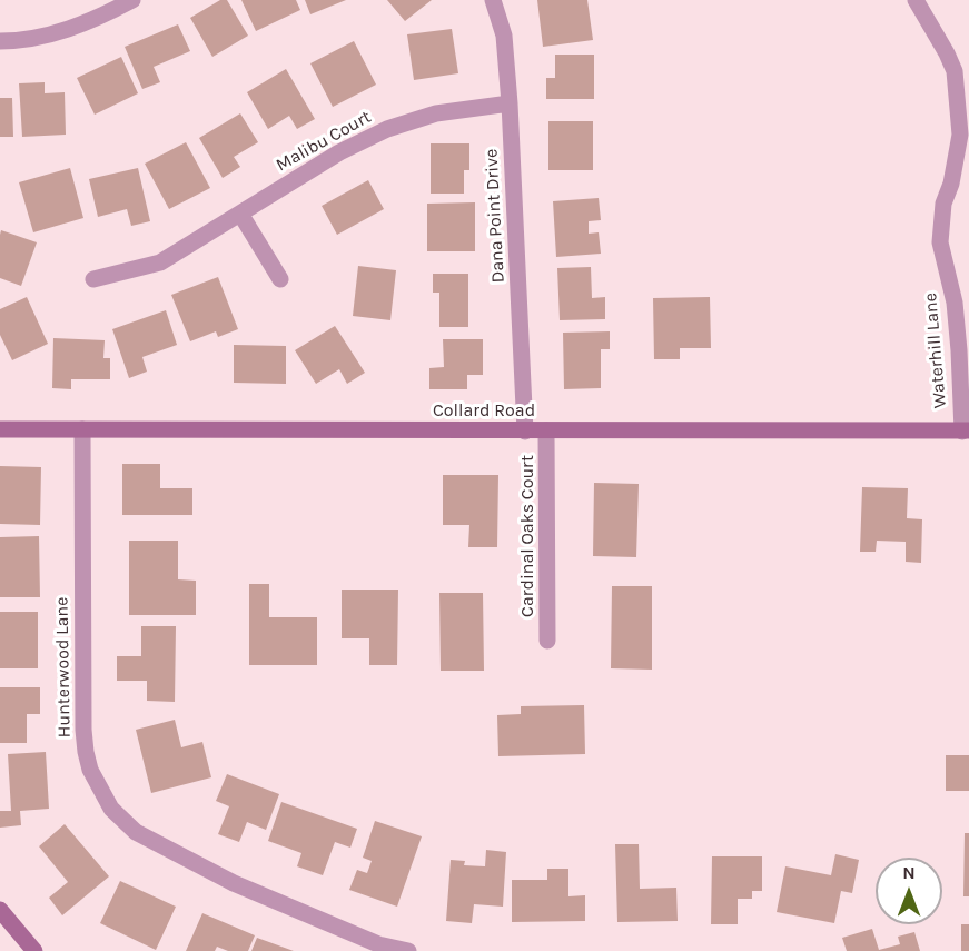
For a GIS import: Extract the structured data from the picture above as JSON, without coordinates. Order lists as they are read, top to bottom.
{
  "streets": {
    "street": [
      "Malibu Court",
      "Dana Point Drive",
      "Waterhill Lane",
      "Collard Road",
      "Cardinal Oaks Court",
      "Hunterwood Lane"
    ]
  },
  "crossings": [
    ["Malibu Court", "Dana Point Drive"],
    ["Dana Point Drive", "Collard Road"],
    ["Waterhill Lane", "Collard Road"],
    ["Collard Road", "Cardinal Oaks Court"],
    ["Collard Road", "Hunterwood Lane"]
  ],
  "north": "top"
}
